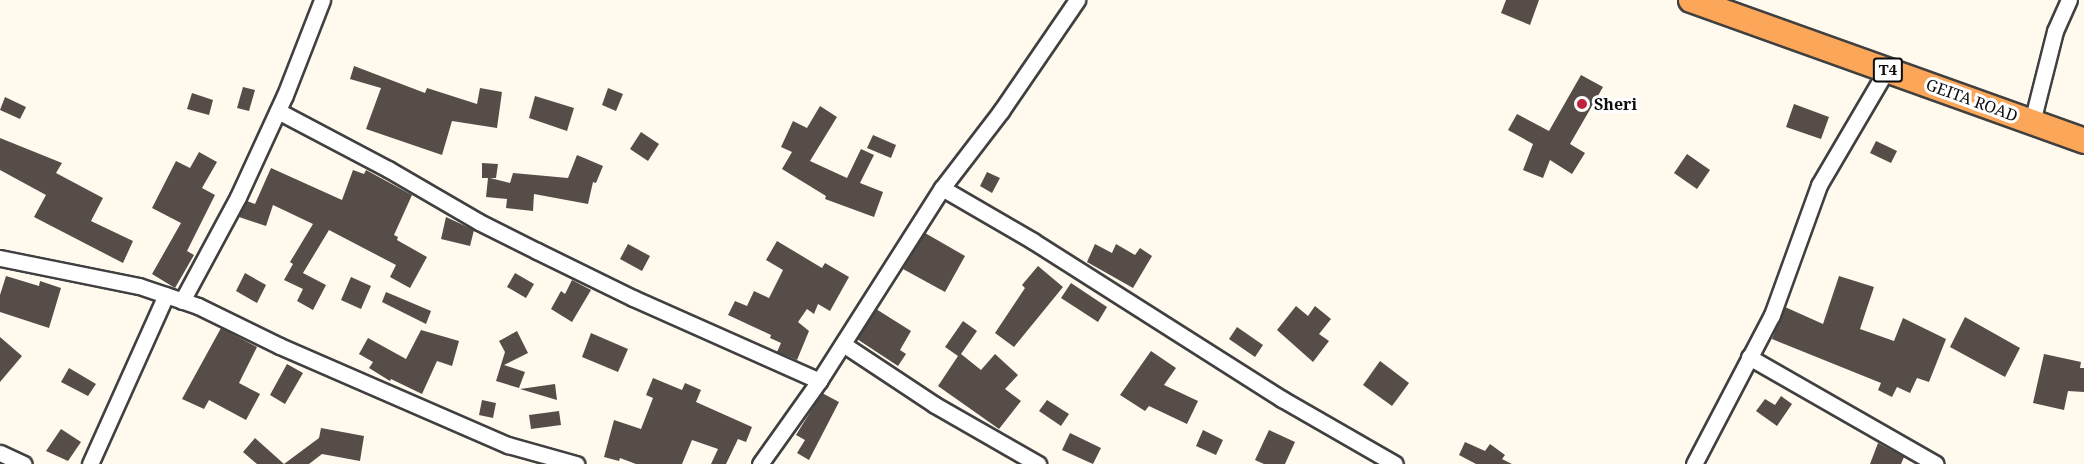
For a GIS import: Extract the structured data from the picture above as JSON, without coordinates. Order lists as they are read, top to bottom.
{
  "streets": {
    "highway": ["T4", "GEITA ROAD"]
  },
  "places": ["Sheri"]
}
